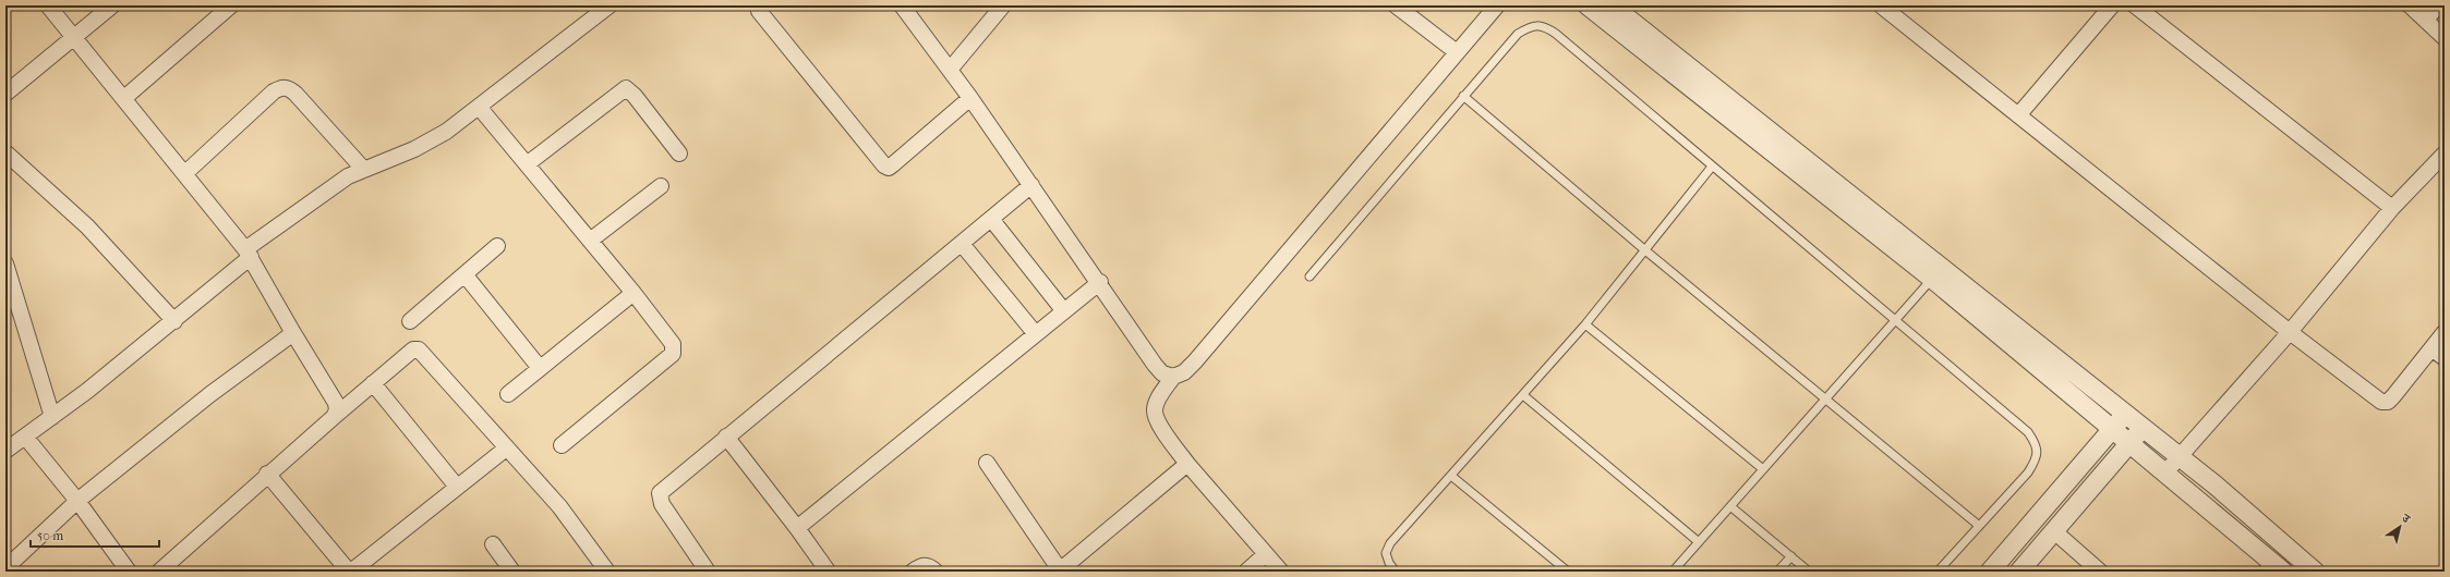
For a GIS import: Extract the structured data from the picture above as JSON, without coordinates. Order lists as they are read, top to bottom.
{
  "scale_bar": "50 m",
  "north": "top right"
}
